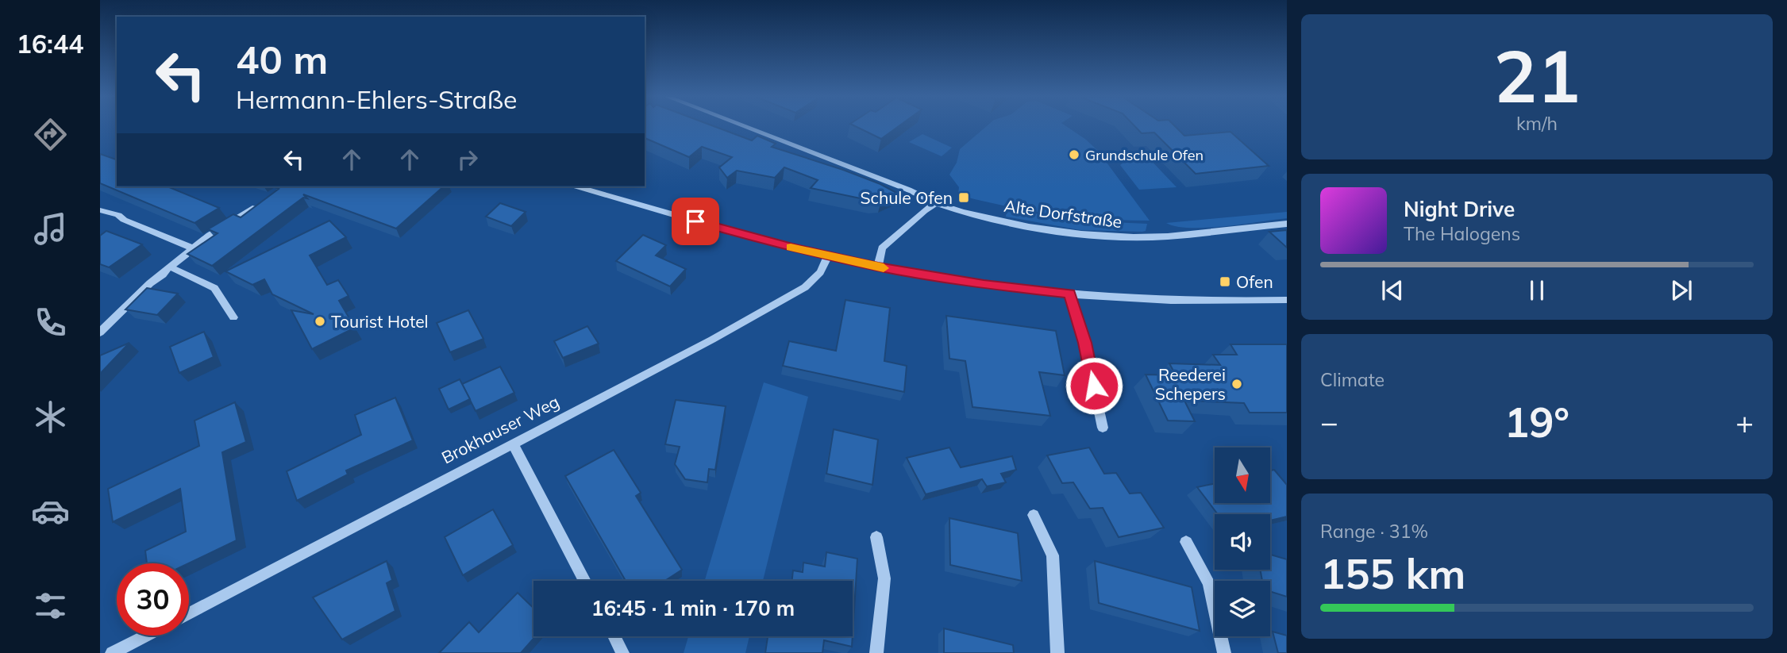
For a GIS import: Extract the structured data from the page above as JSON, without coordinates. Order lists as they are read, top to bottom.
{
  "streets": {
    "street": ["Alte Dorfstraße", "Brokhauser Weg"]
  },
  "places": {
    "other": ["Grundschule Ofen", "Tourist Hotel", "Reederei Schepers"],
    "transit": ["Schule Ofen", "Ofen"]
  },
  "north": "bottom",
  "page": {
    "tabs": "16:44",
    "tile": [
      ["21", "km/h"],
      "Climate",
      ["Range · 31%", "155 km"]
    ],
    "turn": ["40 m", "Hermann-Ehlers-Straße"],
    "song": ["Night Drive", "The Halogens"],
    "heat": ["−", "19°", "+"],
    "limit": "30",
    "trip": "16:45 · 1 min · 170 m"
  }
}
